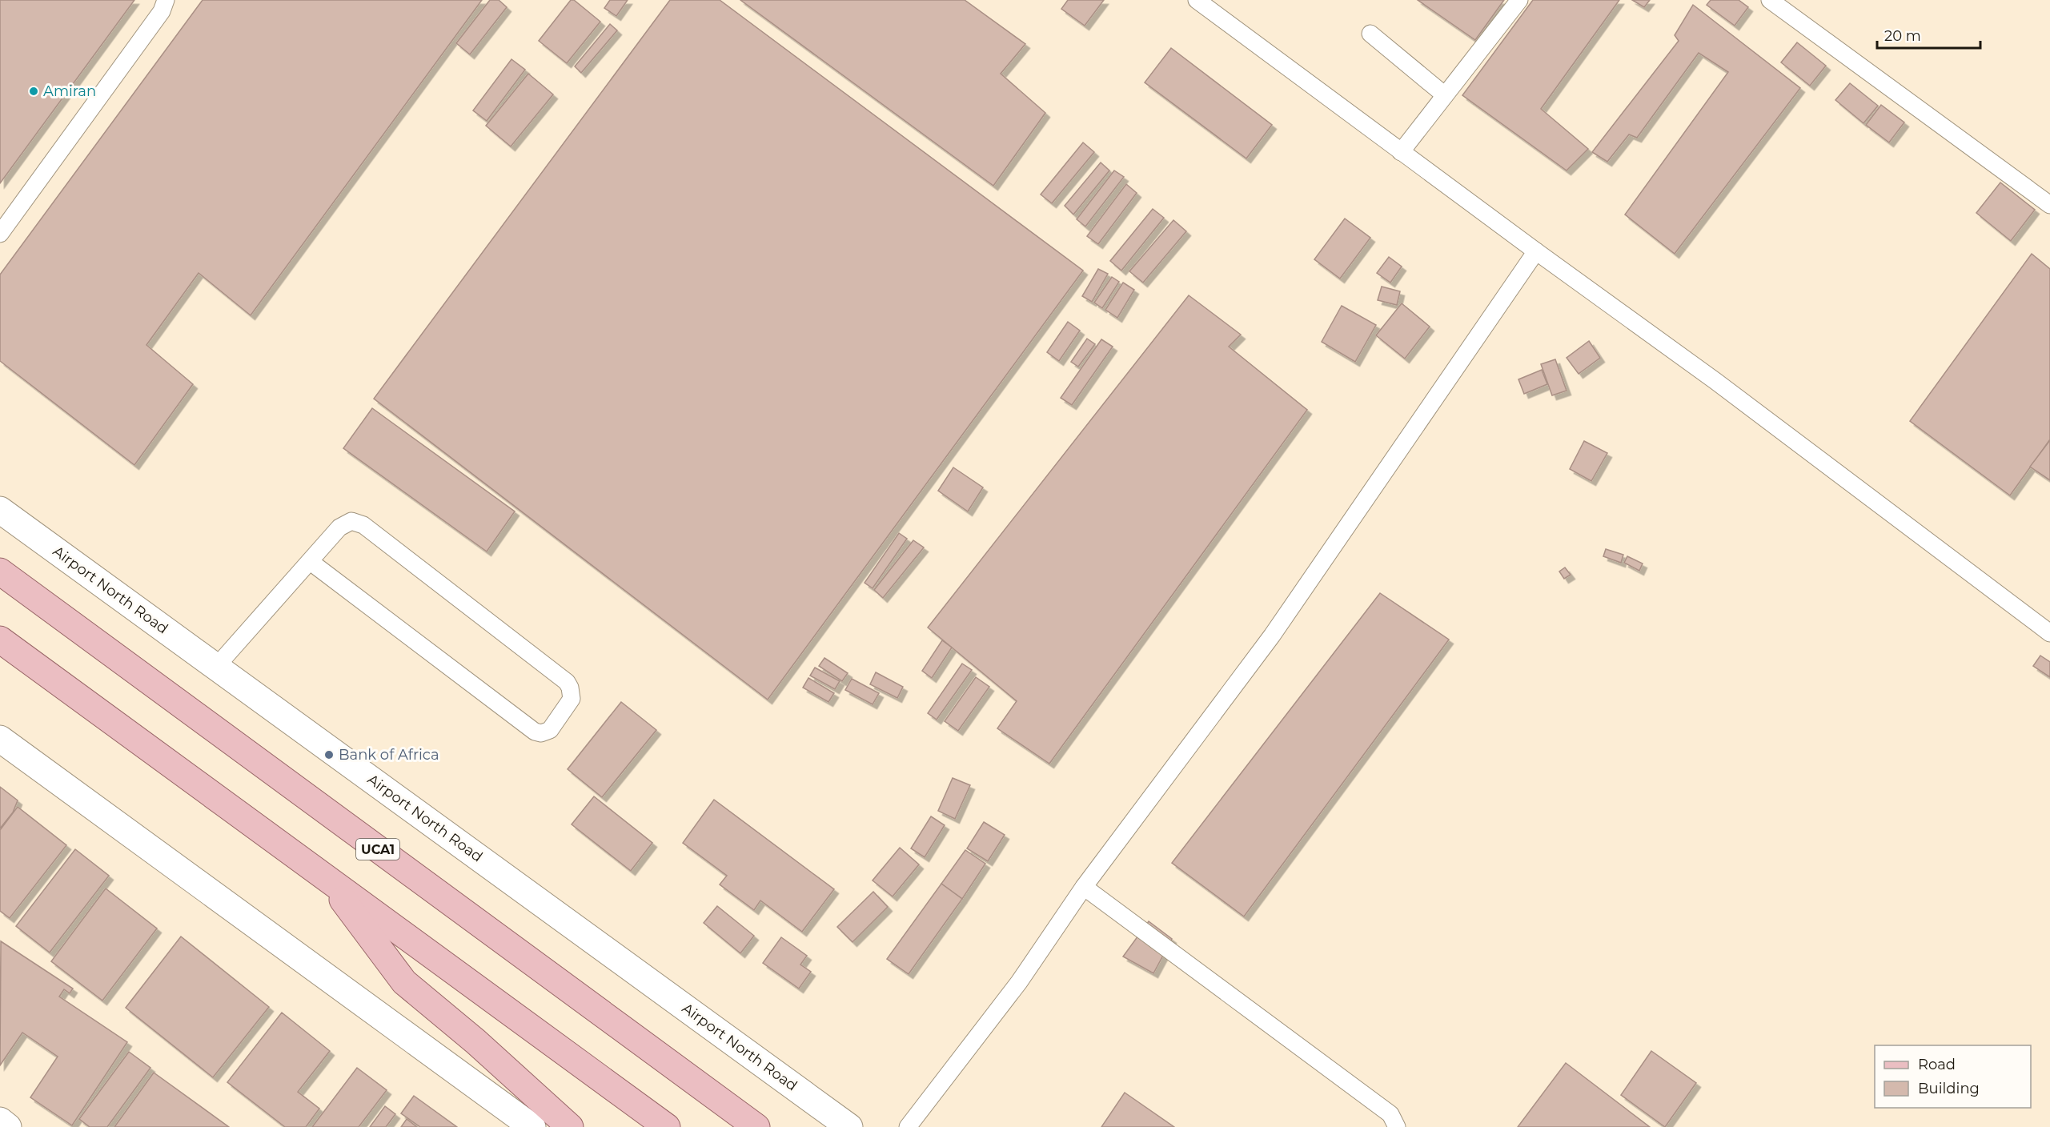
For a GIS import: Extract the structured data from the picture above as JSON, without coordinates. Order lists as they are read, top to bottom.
{
  "streets": {
    "main road": ["Airport North Road", "UCA1"]
  },
  "places": ["Amiran", "Bank of Africa"],
  "legend": ["Road", "Building"],
  "scale_bar": "20 m"
}
